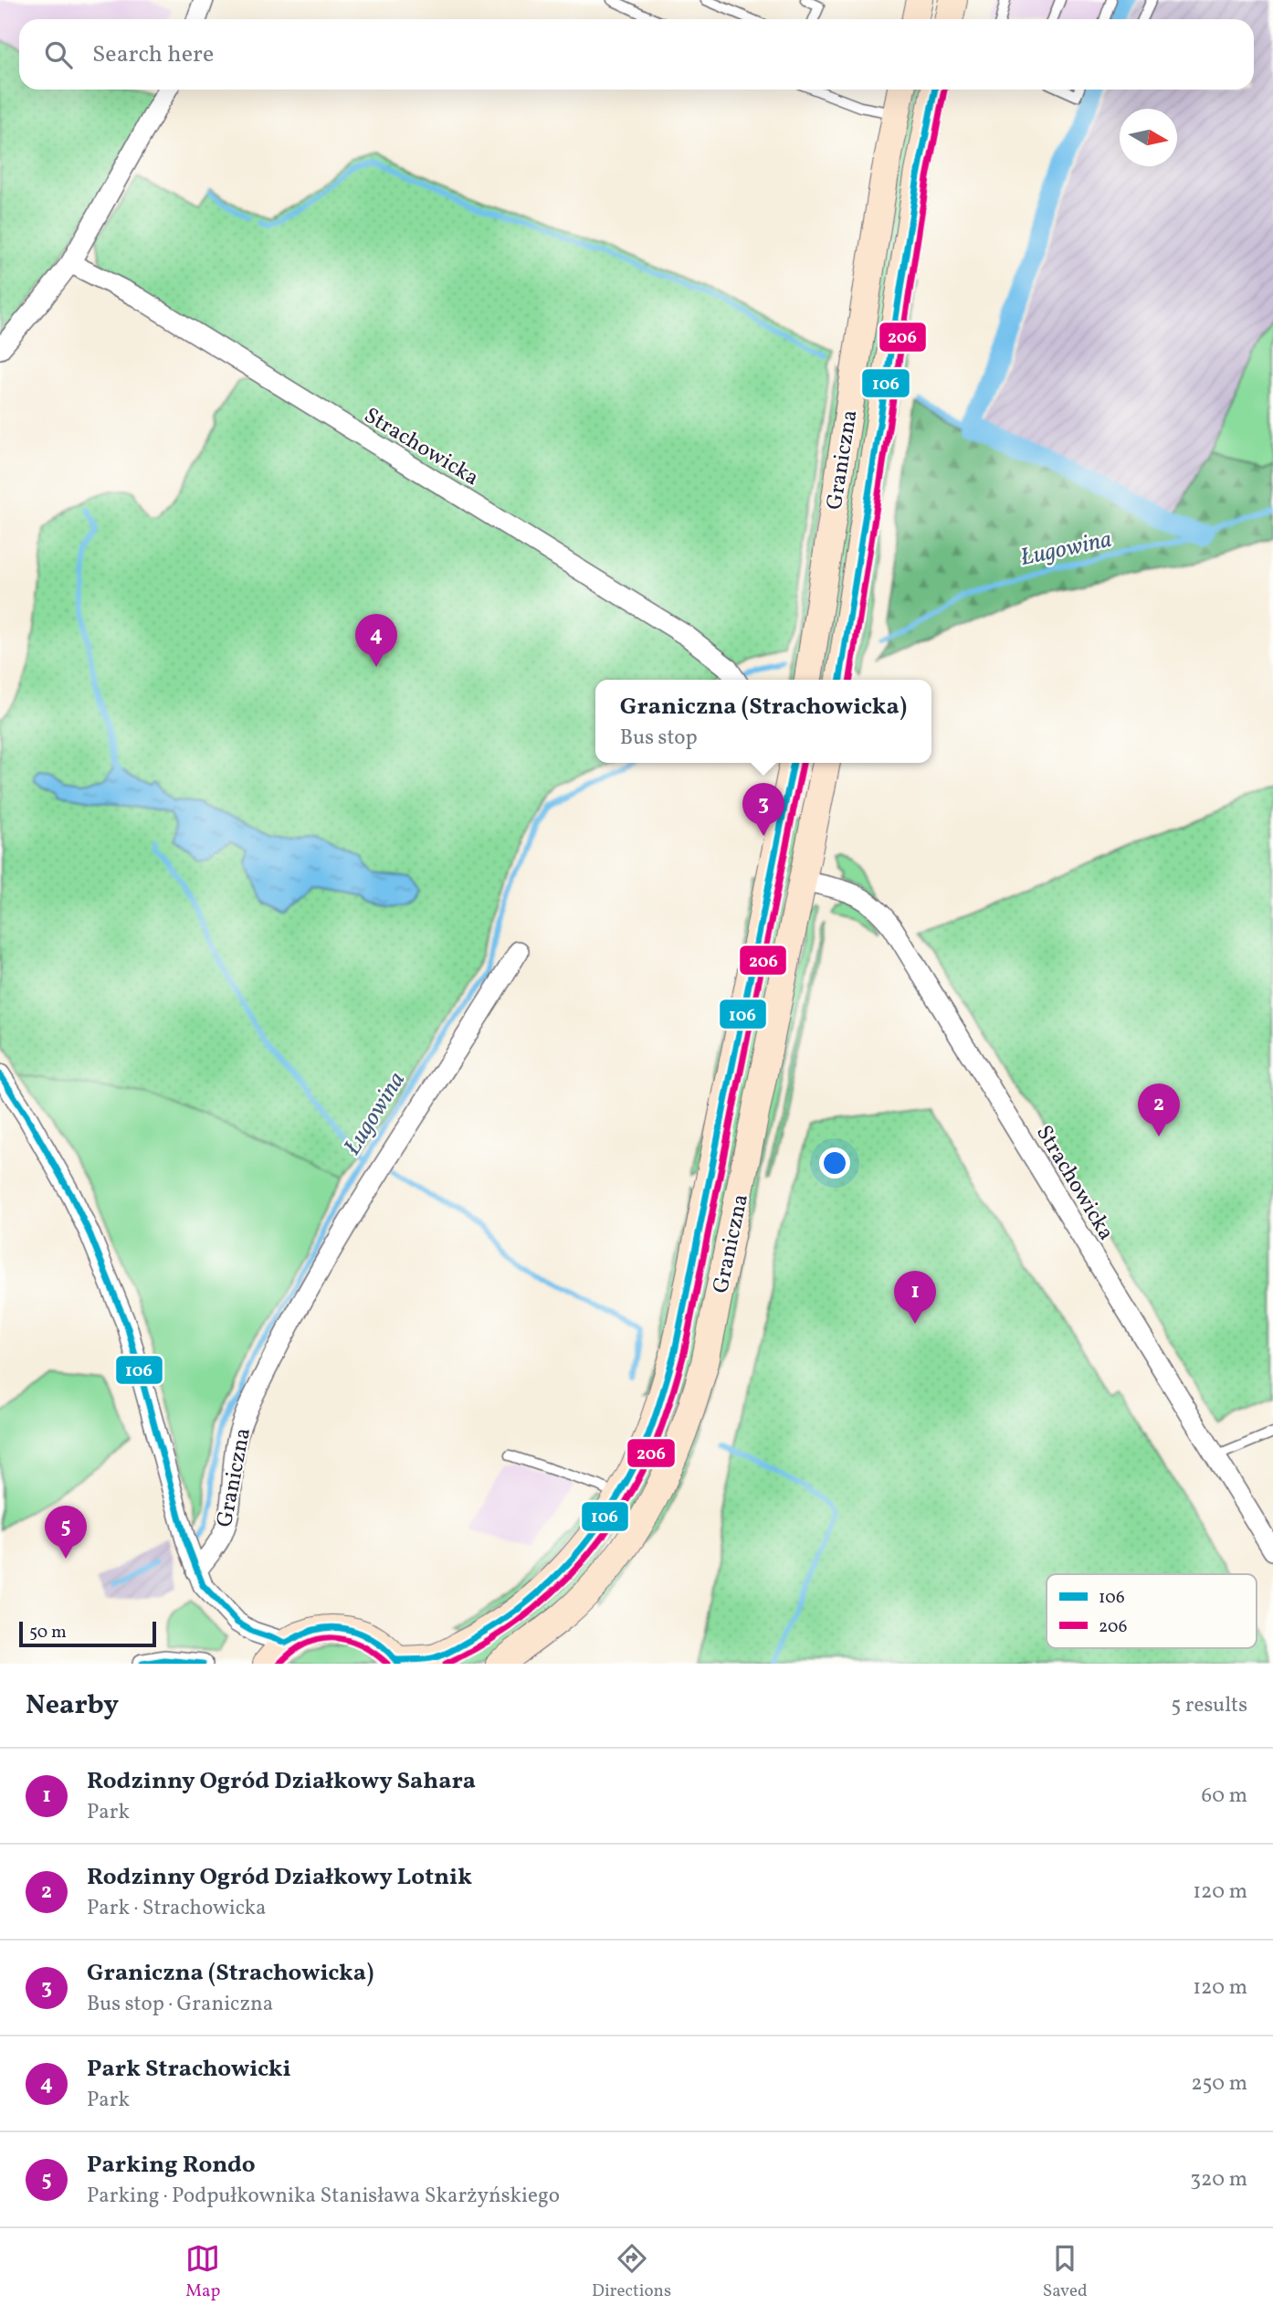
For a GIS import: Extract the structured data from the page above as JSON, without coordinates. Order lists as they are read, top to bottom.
{
  "streets": {
    "main road": ["Graniczna"],
    "street": ["Strachowicka"]
  },
  "crossings": [
    ["Strachowicka", "Graniczna"]
  ],
  "water": ["Ługowina"],
  "lines": ["transit line 106", "transit line 206"],
  "legend": ["106", "206"],
  "scale_bar": "50 m",
  "north": "right",
  "page": {
    "search": "Search here",
    "pins": [
      "4",
      "3",
      "2",
      "1",
      "5"
    ],
    "popup": ["Graniczna (Strachowicka)", "Bus stop"],
    "scale": "50 m",
    "heading": ["Nearby", "5 results"],
    "list": [
      {
        "mark": "1",
        "name": "Rodzinny Ogród Działkowy Sahara",
        "note": "Park",
        "value": "60 m"
      },
      {
        "mark": "2",
        "name": "Rodzinny Ogród Działkowy Lotnik",
        "note": "Park · Strachowicka",
        "value": "120 m"
      },
      {
        "mark": "3",
        "name": "Graniczna (Strachowicka)",
        "note": "Bus stop · Graniczna",
        "value": "120 m"
      },
      {
        "mark": "4",
        "name": "Park Strachowicki",
        "note": "Park",
        "value": "250 m"
      },
      {
        "mark": "5",
        "name": "Parking Rondo",
        "note": "Parking · Podpułkownika Stanisława Skarżyńskiego",
        "value": "320 m"
      }
    ],
    "nav": ["Map", "Directions", "Saved"]
  }
}
